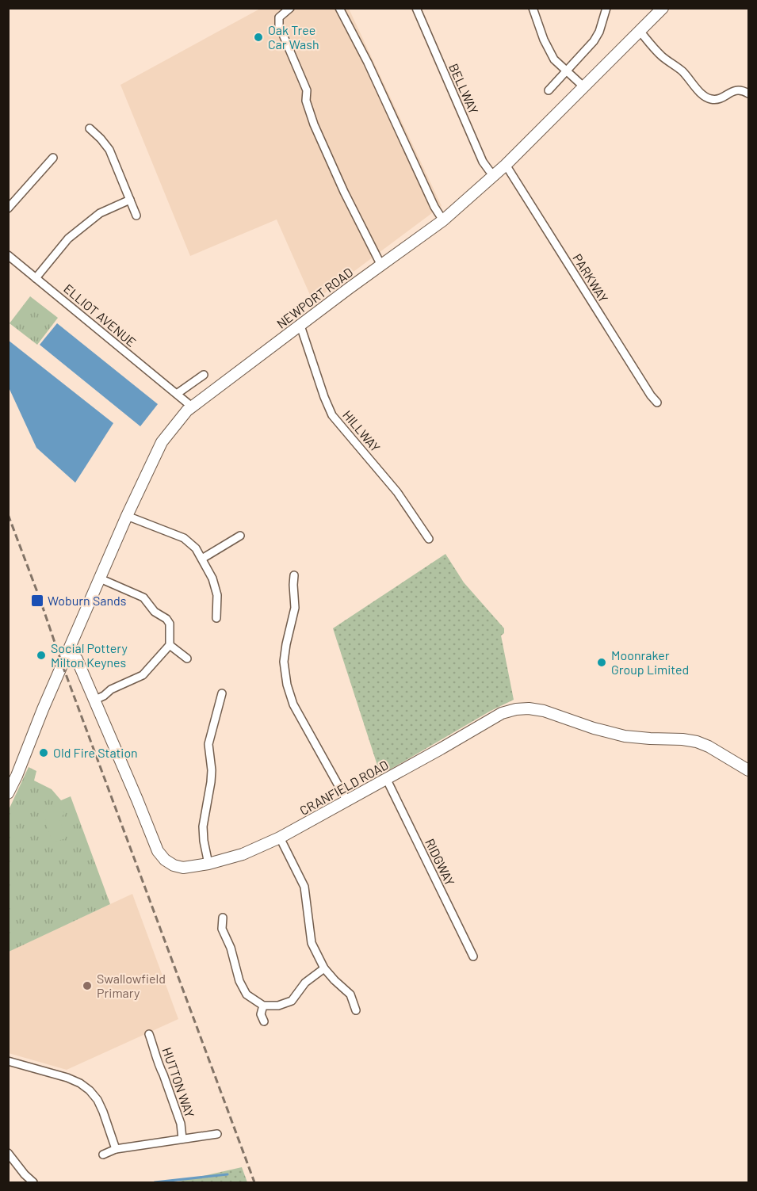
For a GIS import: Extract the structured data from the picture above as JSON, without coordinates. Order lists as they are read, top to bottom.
{
  "streets": {
    "street": [
      "BELLWAY",
      "PARKWAY",
      "NEWPORT ROAD",
      "ELLIOT AVENUE",
      "HILLWAY",
      "CRANFIELD ROAD",
      "RIDGWAY",
      "HUTTON WAY"
    ]
  },
  "crossings": [
    ["BELLWAY", "NEWPORT ROAD"],
    ["PARKWAY", "NEWPORT ROAD"],
    ["NEWPORT ROAD", "ELLIOT AVENUE"],
    ["NEWPORT ROAD", "HILLWAY"],
    ["NEWPORT ROAD", "CRANFIELD ROAD"],
    ["CRANFIELD ROAD", "RIDGWAY"]
  ],
  "places": {
    "other": [
      "Oak Tree Car Wash",
      "Social Pottery Milton Keynes",
      "Moonraker Group Limited",
      "Old Fire Station",
      "Swallowfield Primary"
    ],
    "transit": ["Woburn Sands"]
  }
}
